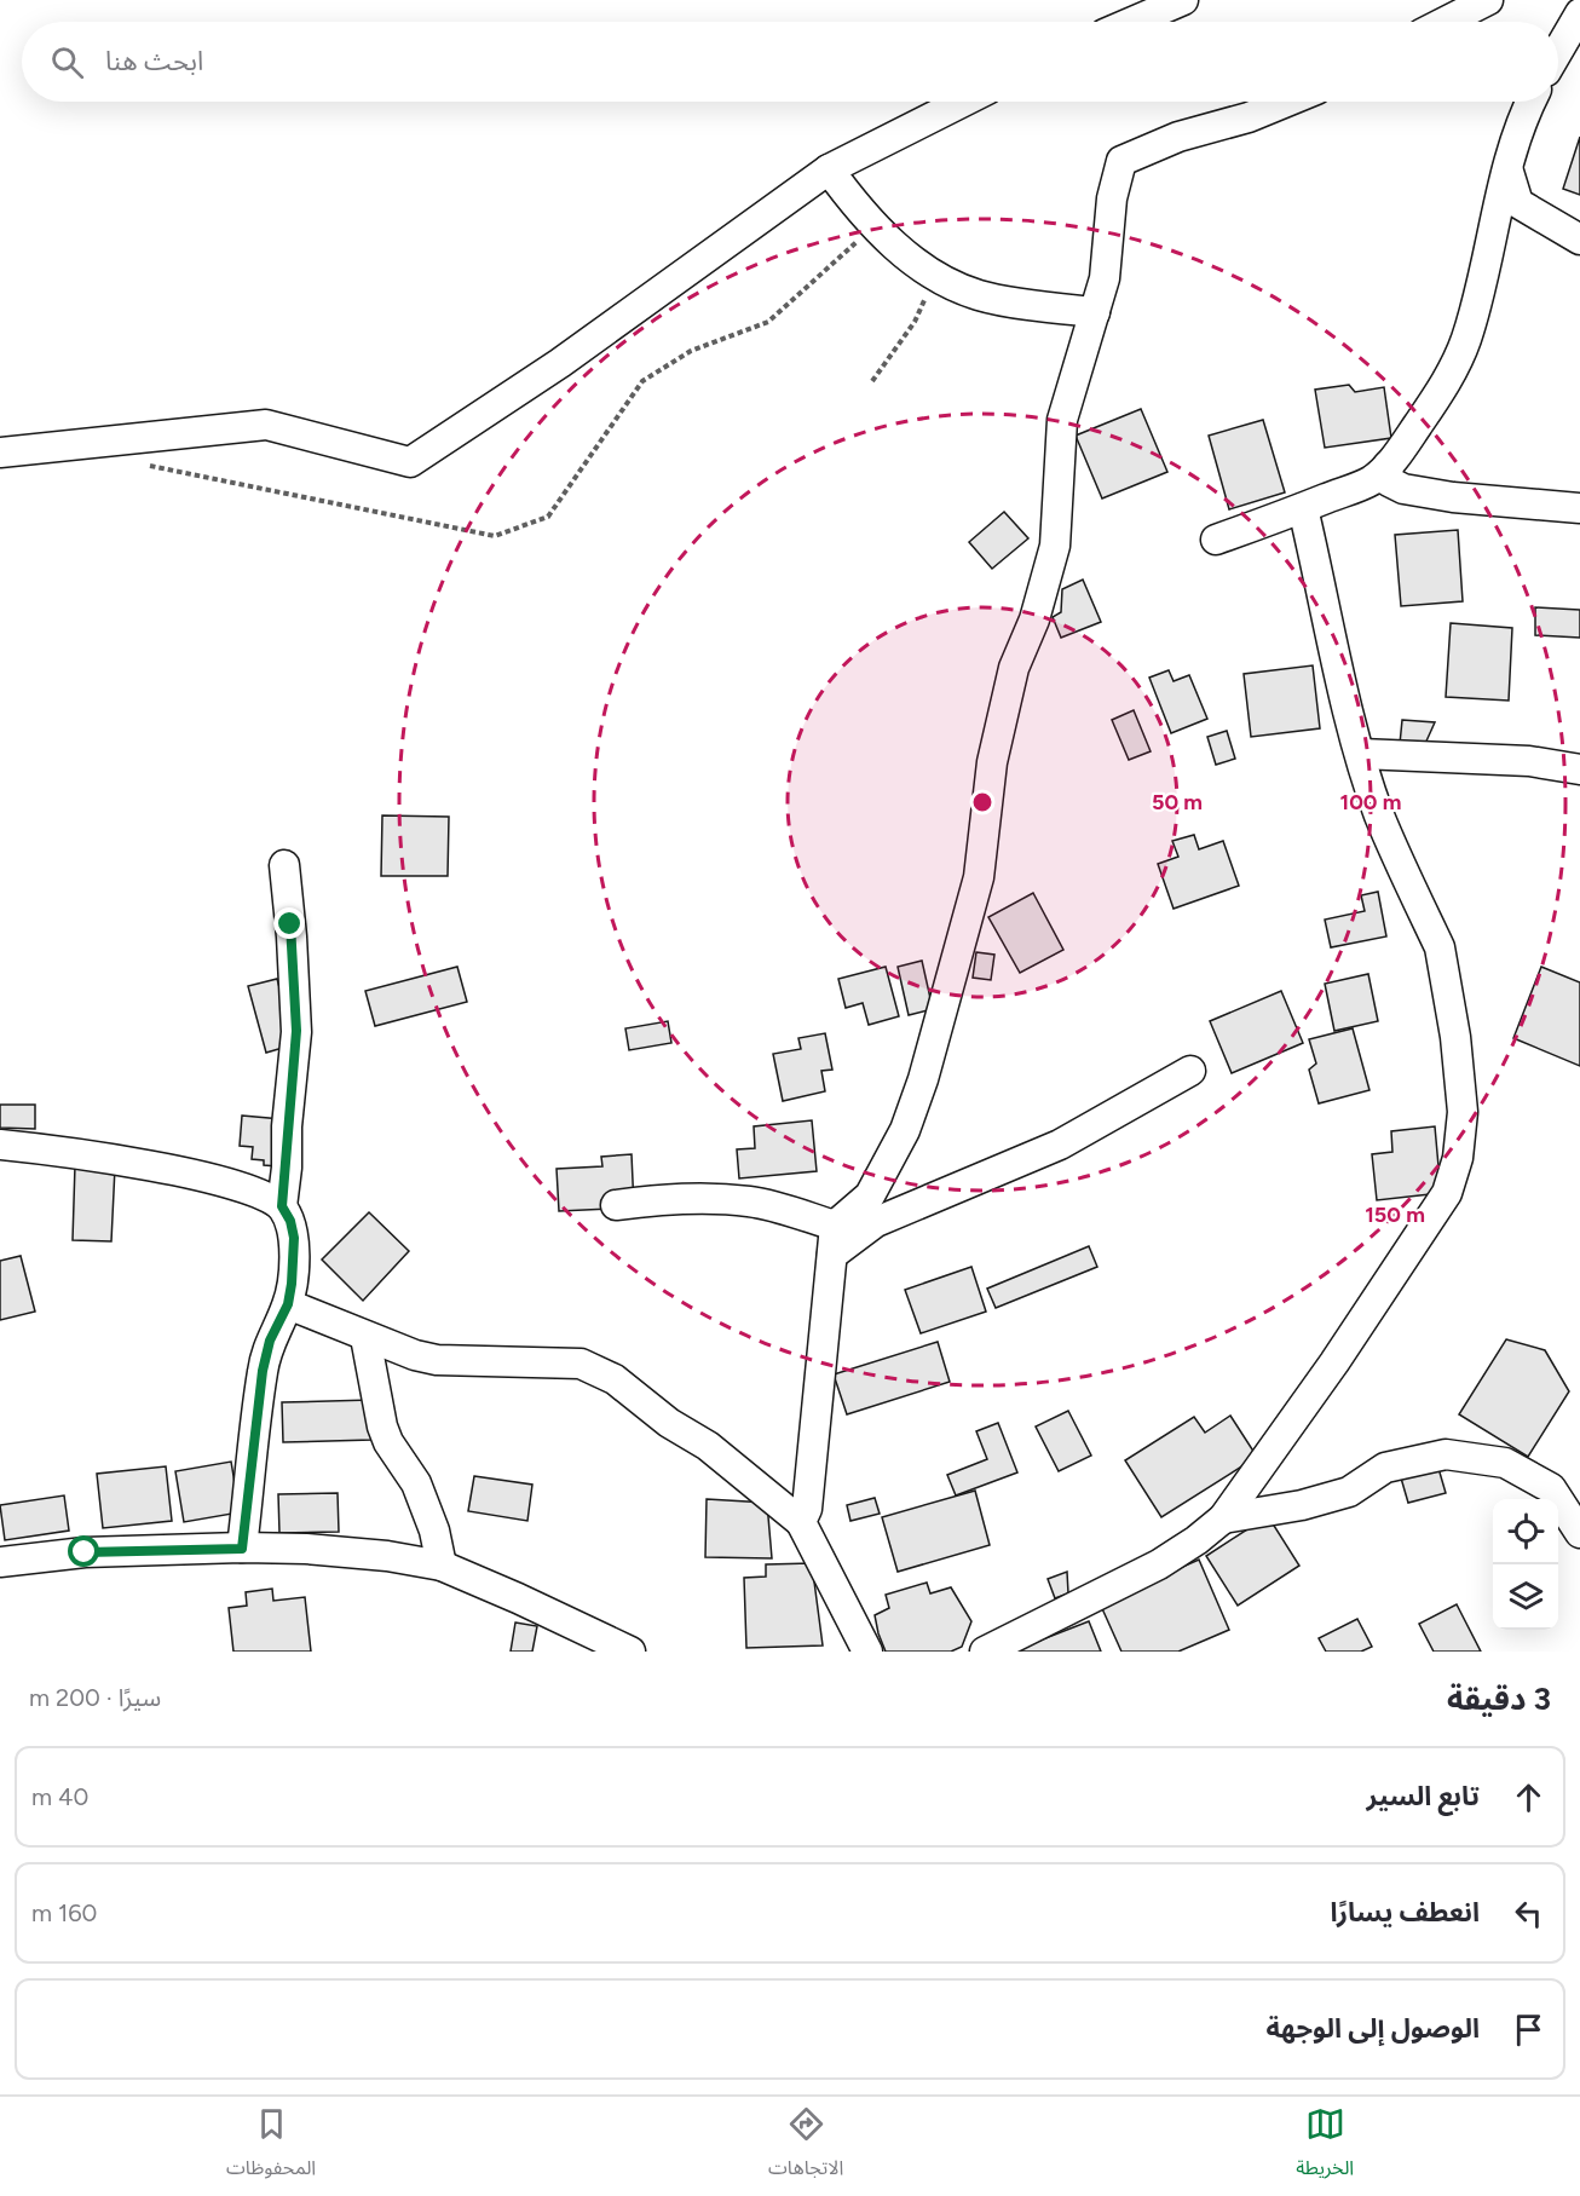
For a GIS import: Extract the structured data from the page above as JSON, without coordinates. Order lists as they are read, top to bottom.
{
  "page": {
    "search": "ابحث هنا",
    "heading": ["3 دقيقة", "سيرًا · 200 m"],
    "list": [
      ["تابع السير", "40 m"],
      ["انعطف يسارًا", "160 m"],
      "الوصول إلى الوجهة"
    ],
    "nav": ["الخريطة", "الاتجاهات", "المحفوظات"]
  },
  "rings": ["50 m", "100 m", "150 m"]
}
